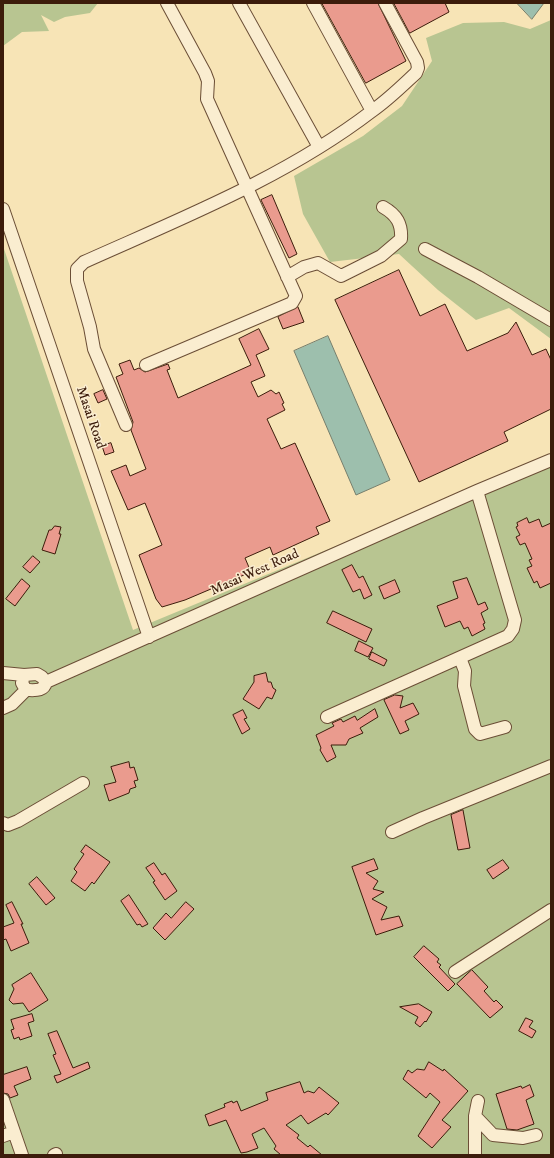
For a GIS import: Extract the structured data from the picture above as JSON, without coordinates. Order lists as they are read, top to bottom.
{
  "streets": {
    "street": ["Masai Road", "Masai West Road"]
  },
  "crossings": [
    ["Masai Road", "Masai West Road"]
  ]
}
